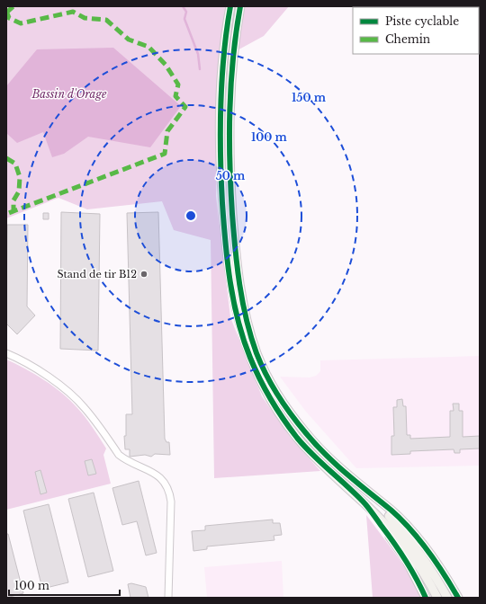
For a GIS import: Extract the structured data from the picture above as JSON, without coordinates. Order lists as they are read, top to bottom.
{
  "water": ["Bassin d'Orage"],
  "places": ["Stand de tir B12"],
  "legend": ["Piste cyclable", "Chemin"],
  "scale_bar": "100 m",
  "rings": ["150 m", "100 m", "50 m"]
}
